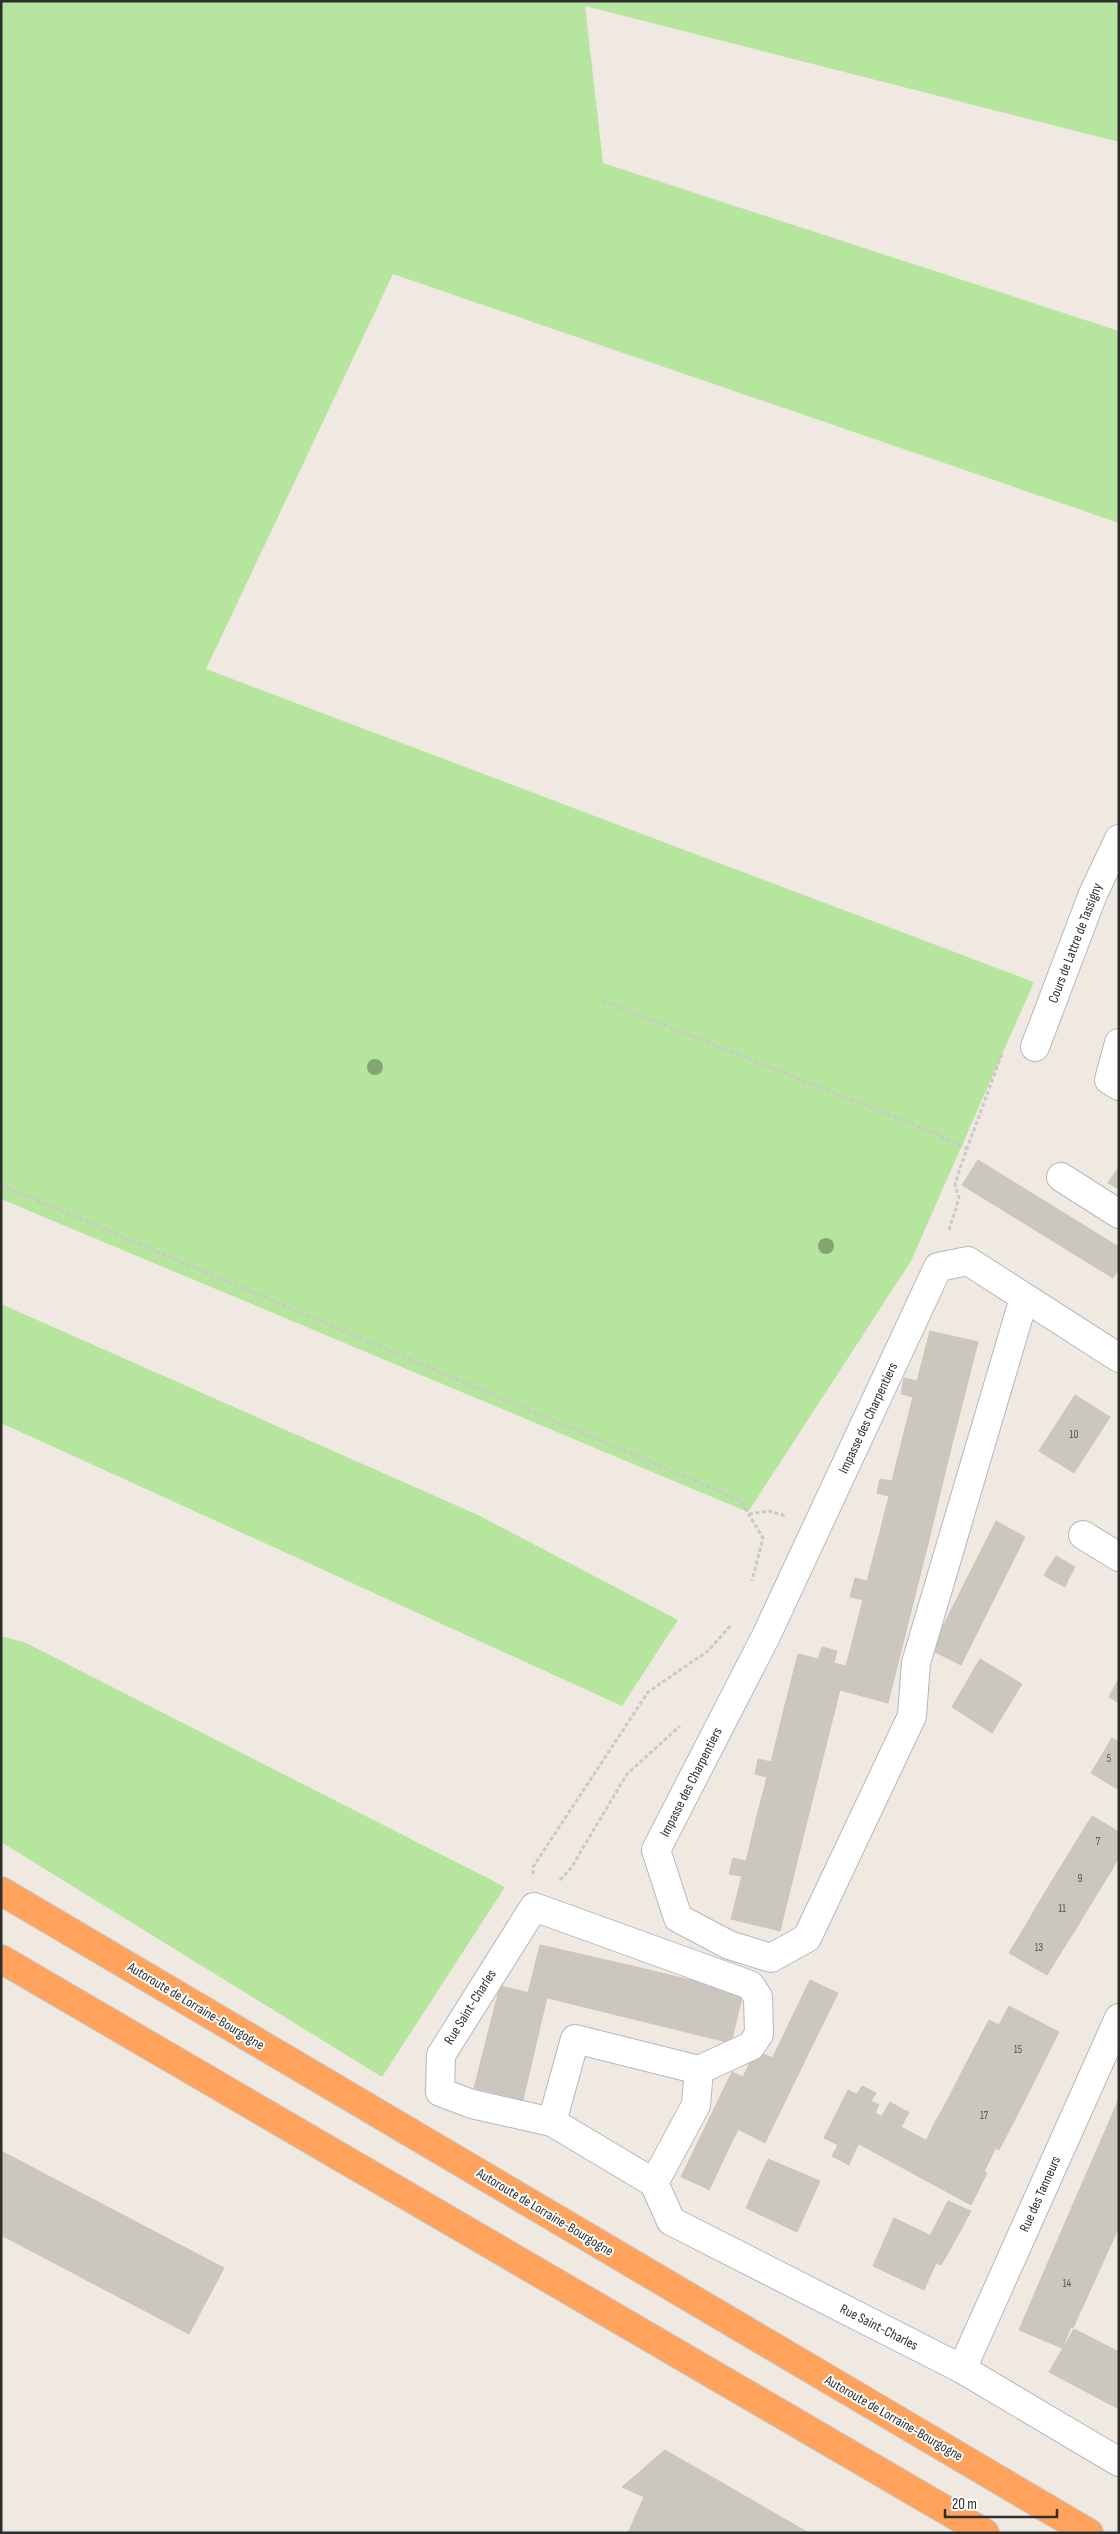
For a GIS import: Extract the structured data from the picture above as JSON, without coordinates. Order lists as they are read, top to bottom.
{
  "streets": {
    "highway": ["Autoroute de Lorraine-Bourgogne"],
    "street": [
      "Cours de Lattre de Tassigny",
      "Impasse des Charpentiers",
      "Rue Saint-Charles",
      "Rue des Tanneurs"
    ]
  },
  "crossings": [
    ["Rue Saint-Charles", "Rue des Tanneurs"]
  ],
  "house_numbers": [
    "10",
    "5",
    "7",
    "9",
    "11",
    "13",
    "15",
    "17",
    "14"
  ],
  "scale_bar": "20 m"
}
